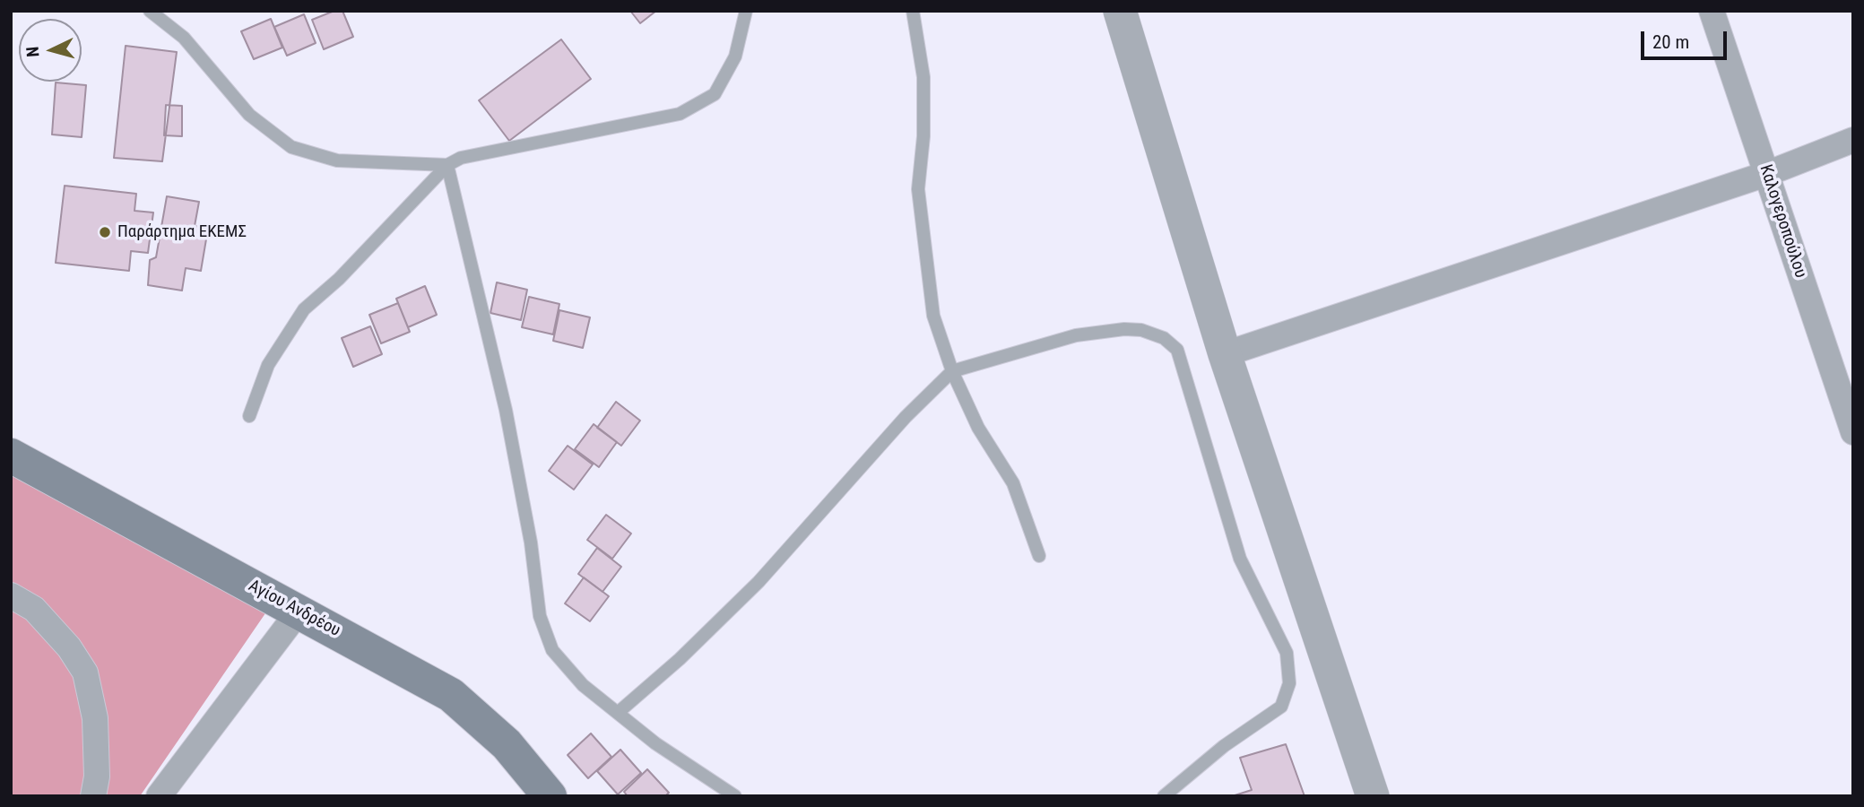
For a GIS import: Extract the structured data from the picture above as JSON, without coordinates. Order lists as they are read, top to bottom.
{
  "streets": {
    "main road": ["Αγίου Ανδρέου"],
    "street": ["Καλογεροπούλου"]
  },
  "places": ["Παράρτημα ΕΚΕΜΣ"],
  "scale_bar": "20 m",
  "north": "left"
}
